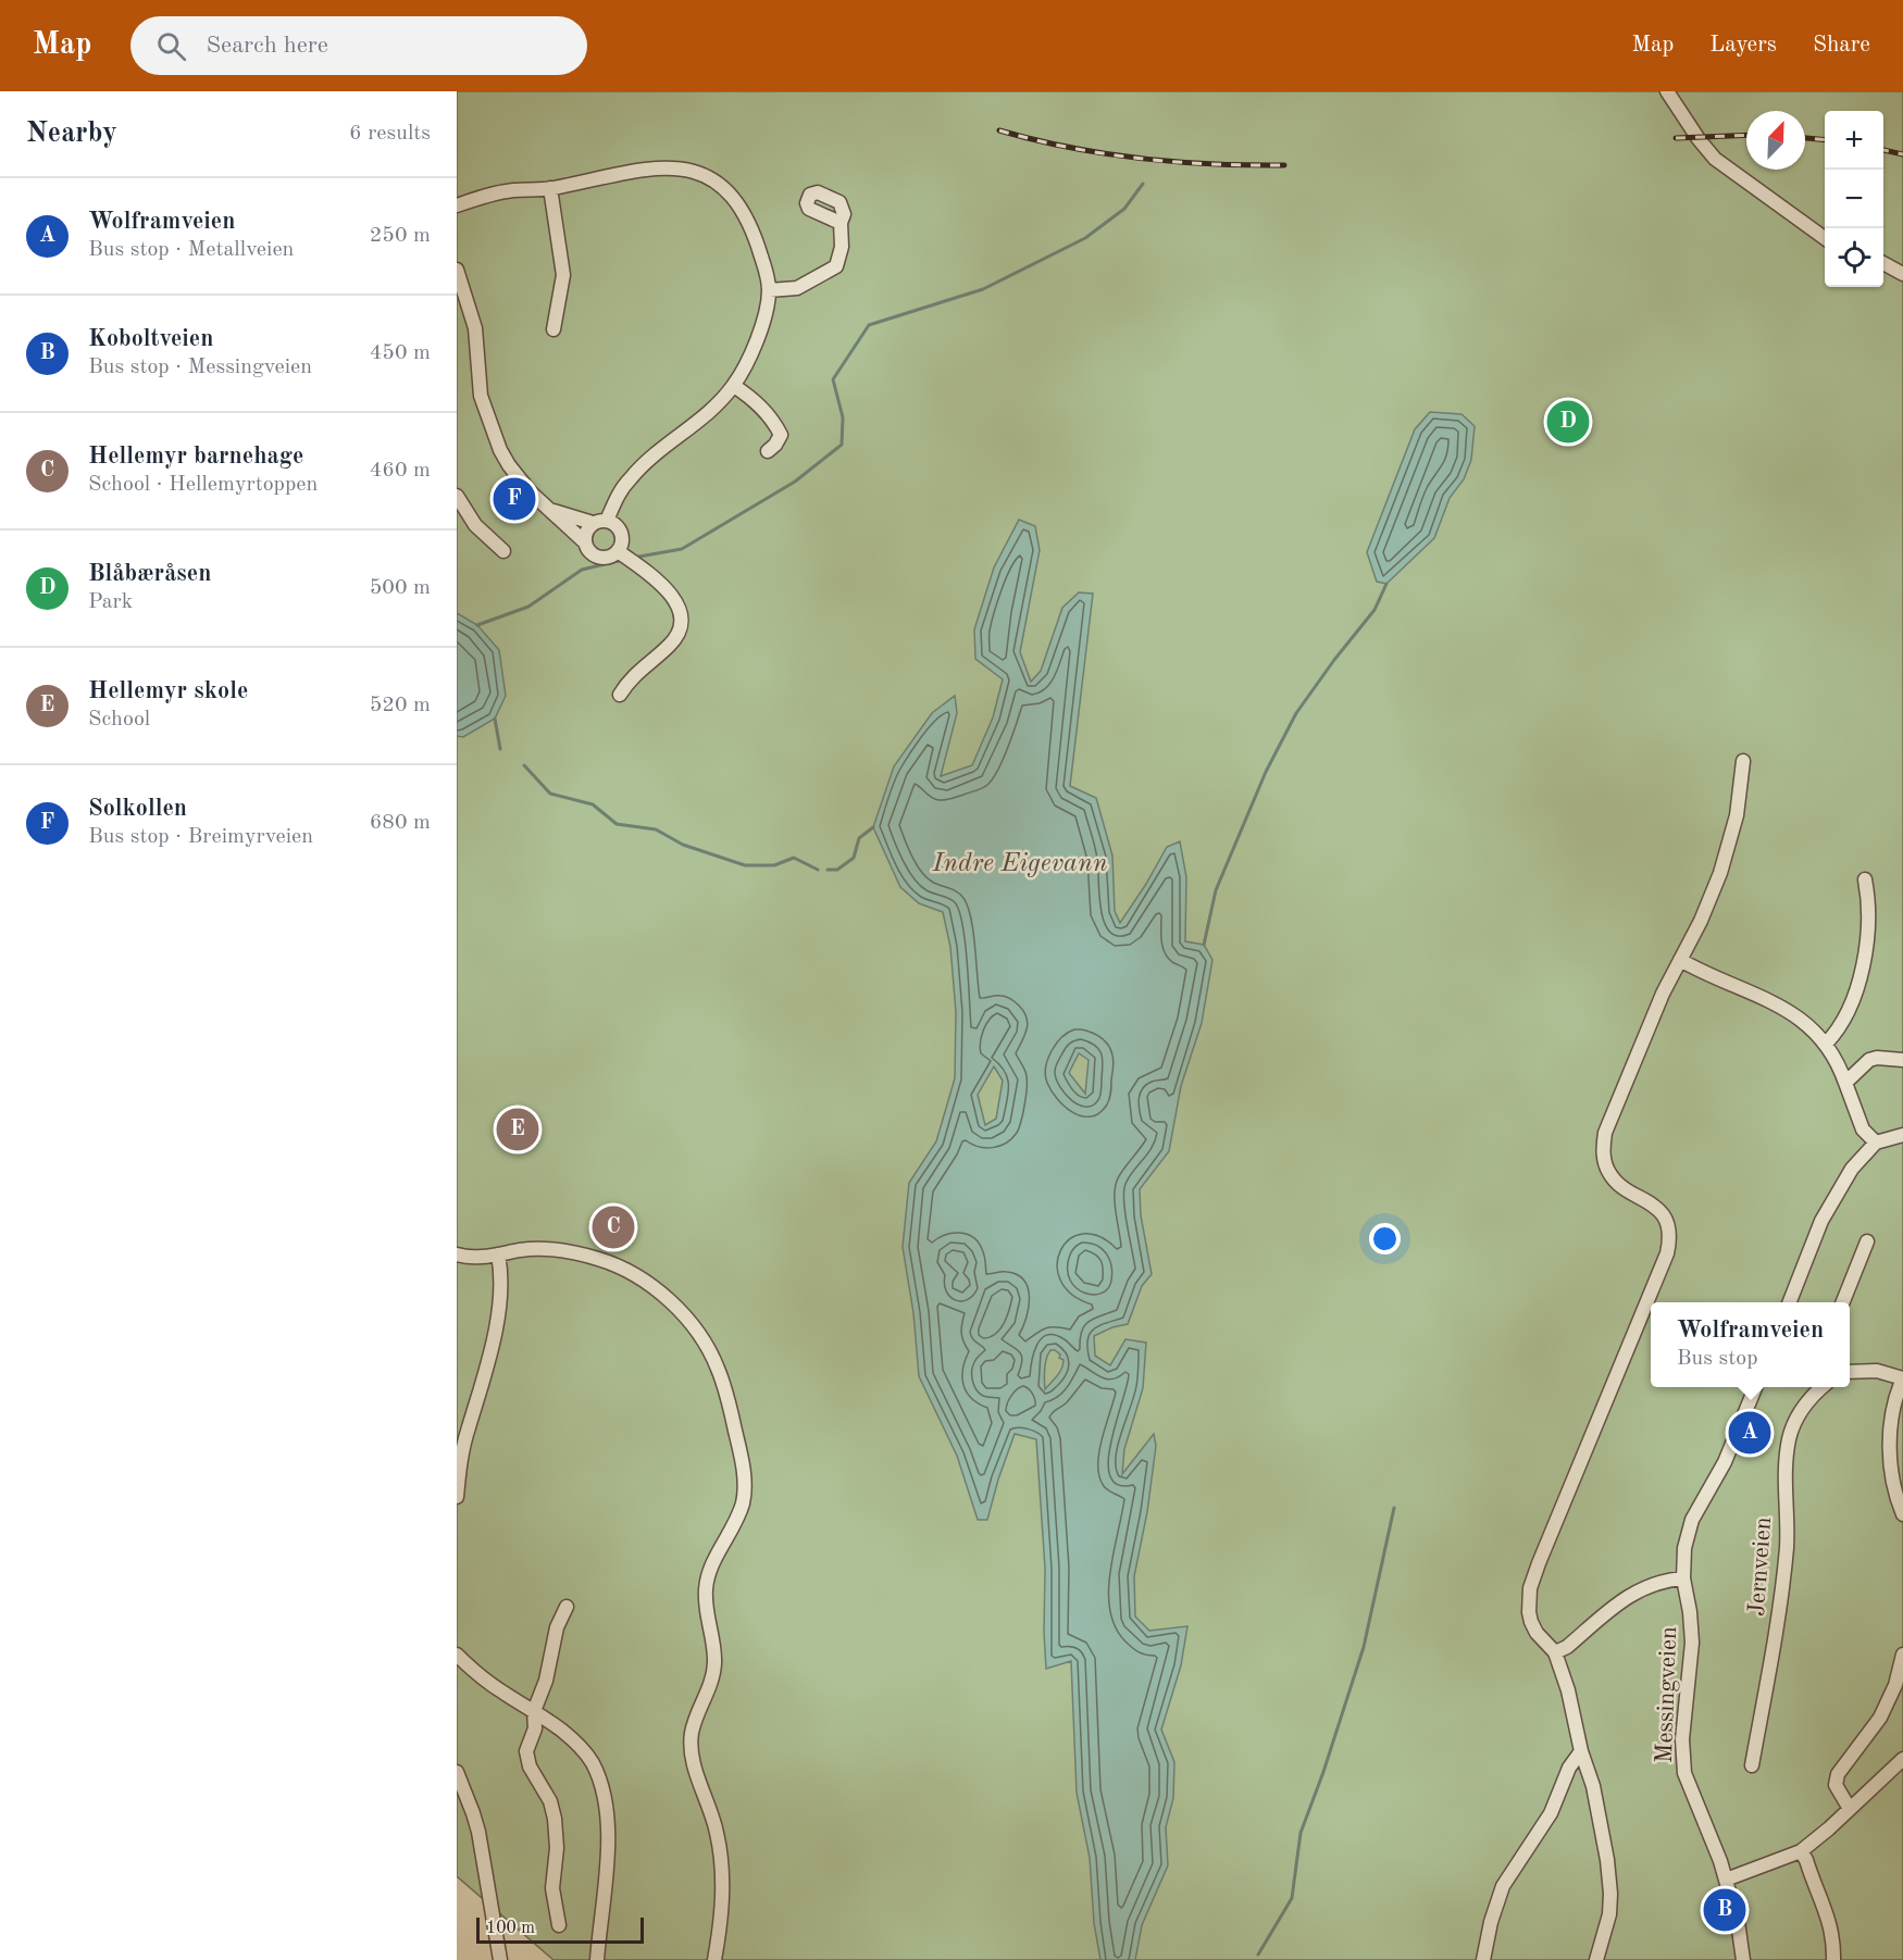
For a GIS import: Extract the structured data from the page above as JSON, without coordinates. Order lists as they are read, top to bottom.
{
  "streets": {
    "street": ["Jernveien", "Messingveien"]
  },
  "water": ["Indre Eigevann"],
  "scale_bar": "100 m",
  "north": "top right",
  "page": {
    "header": "Map",
    "search": "Search here",
    "nav": ["Map", "Layers", "Share"],
    "heading": ["Nearby", "6 results"],
    "map_buttons": ["+", "−"],
    "list": [
      {
        "mark": "A",
        "name": "Wolframveien",
        "note": "Bus stop · Metallveien",
        "value": "250 m"
      },
      {
        "mark": "B",
        "name": "Koboltveien",
        "note": "Bus stop · Messingveien",
        "value": "450 m"
      },
      {
        "mark": "C",
        "name": "Hellemyr barnehage",
        "note": "School · Hellemyrtoppen",
        "value": "460 m"
      },
      {
        "mark": "D",
        "name": "Blåbæråsen",
        "note": "Park",
        "value": "500 m"
      },
      {
        "mark": "E",
        "name": "Hellemyr skole",
        "note": "School",
        "value": "520 m"
      },
      {
        "mark": "F",
        "name": "Solkollen",
        "note": "Bus stop · Breimyrveien",
        "value": "680 m"
      }
    ],
    "pins": [
      "D",
      "F",
      "E",
      "C",
      "A",
      "B"
    ],
    "popup": ["Wolframveien", "Bus stop"],
    "scale": "100 m"
  }
}
